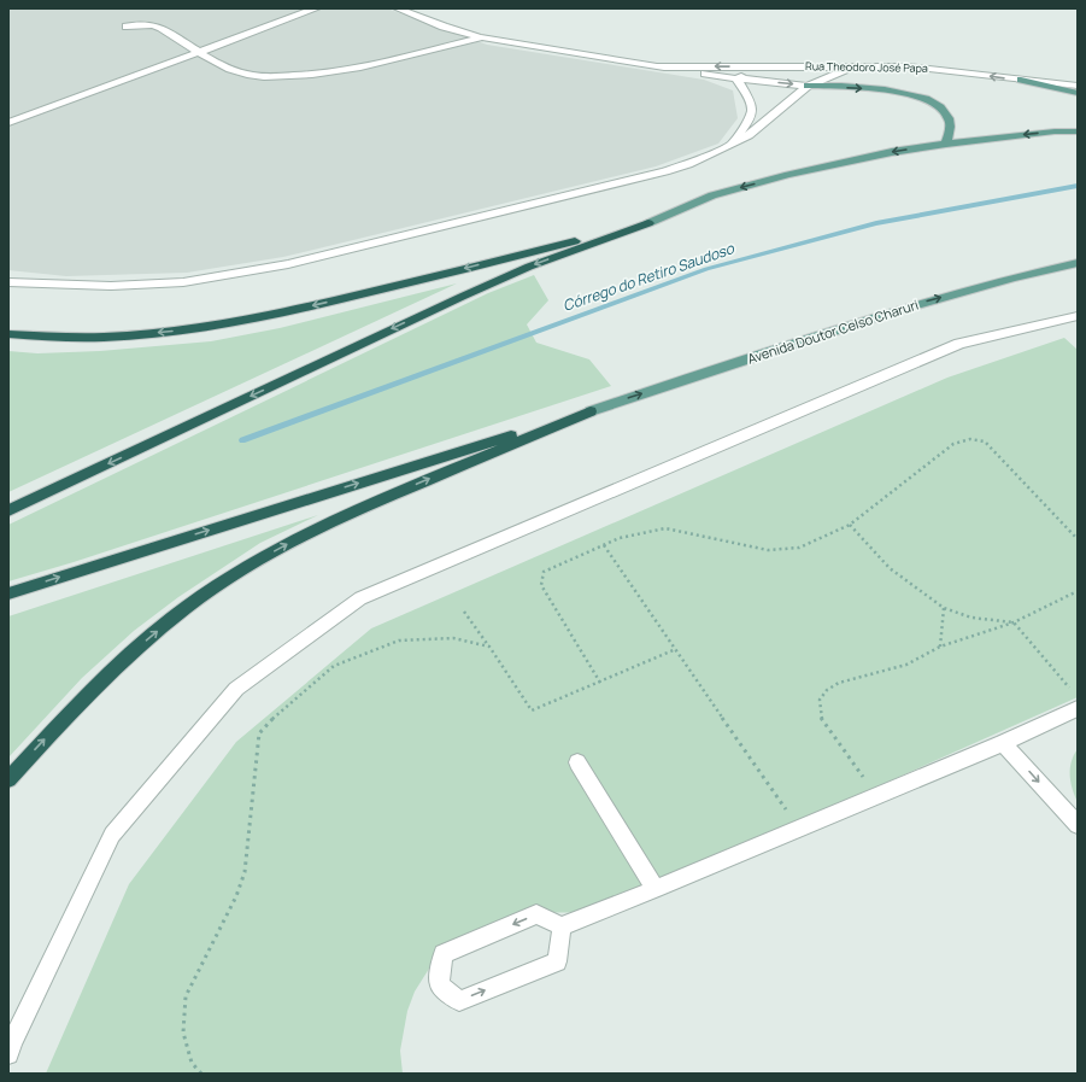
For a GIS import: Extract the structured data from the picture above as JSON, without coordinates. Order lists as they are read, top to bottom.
{
  "streets": {
    "main road": ["Avenida Doutor Celso Charuri"],
    "street": ["Rua Theodoro José Papa"]
  },
  "one_way": ["Avenida Doutor Celso Charuri"],
  "water": ["Córrego do Retiro Saudoso"]
}
